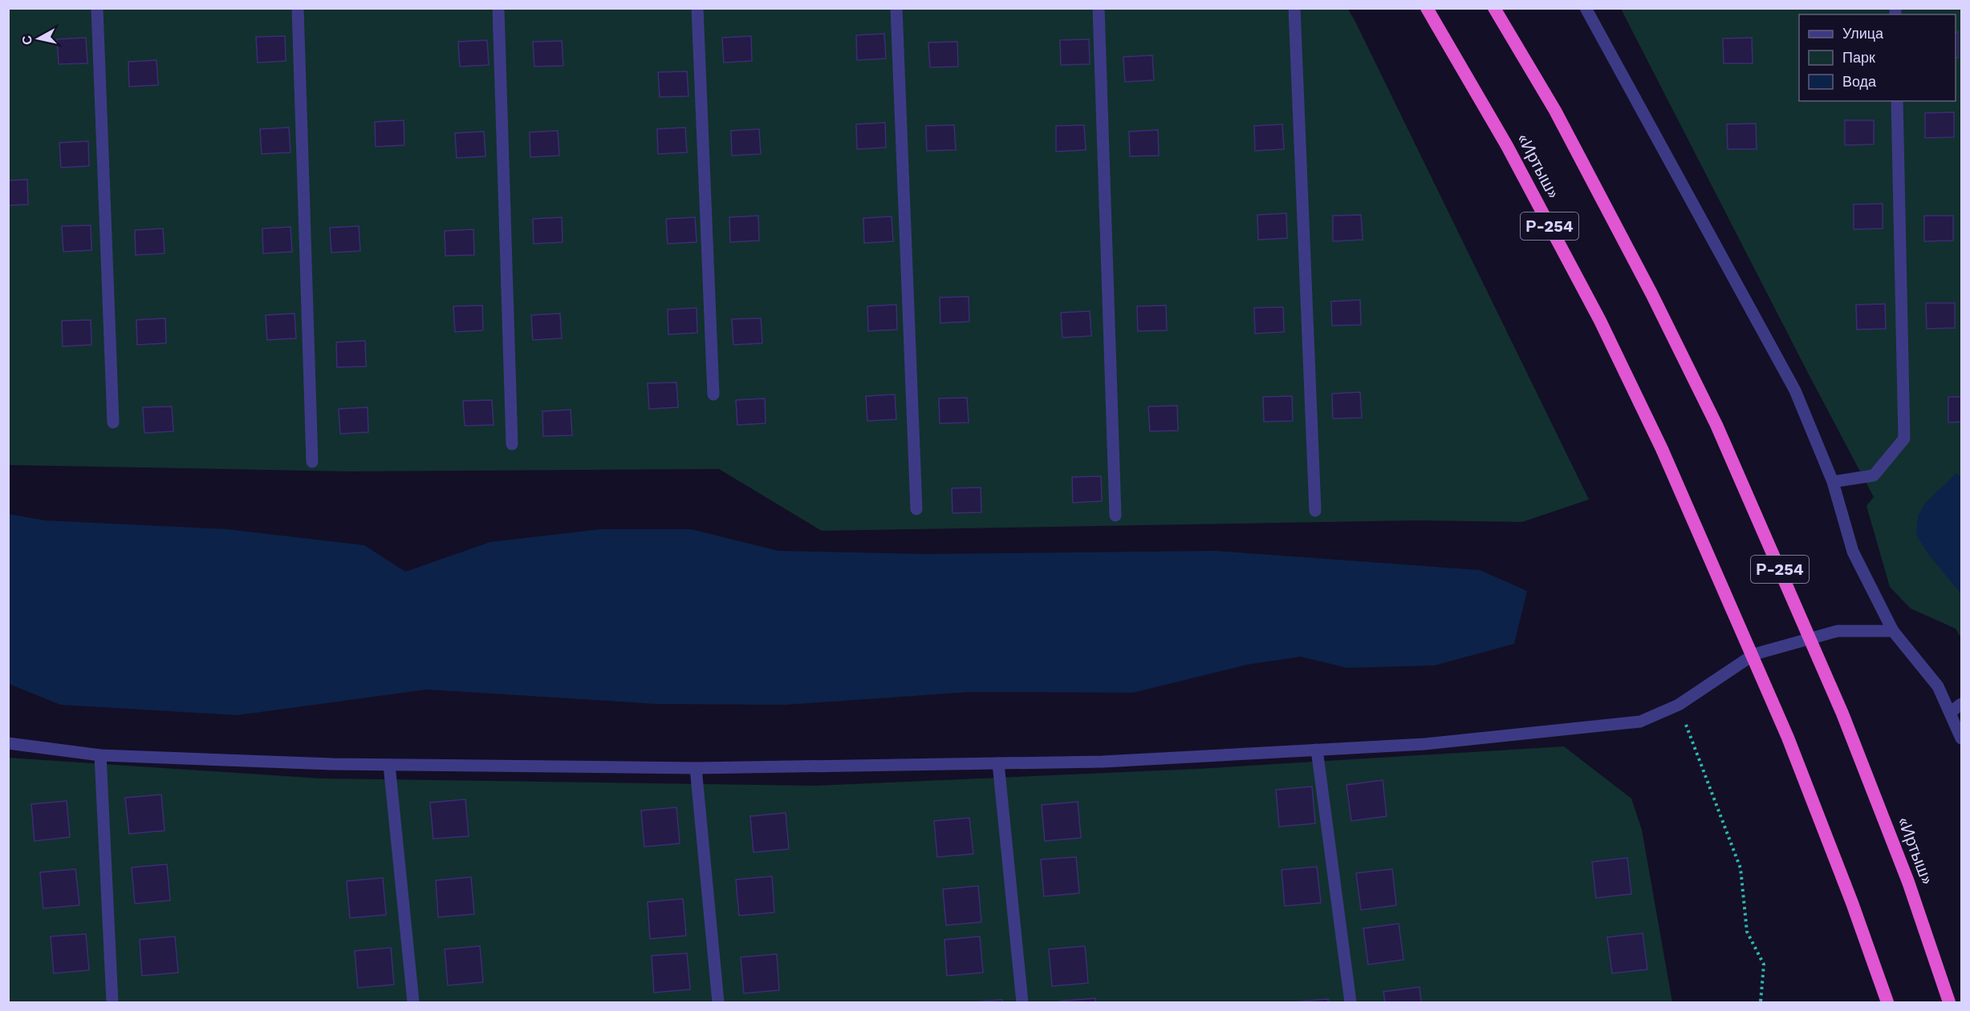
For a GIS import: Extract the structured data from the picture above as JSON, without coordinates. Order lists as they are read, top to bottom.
{
  "streets": {
    "highway": ["«Иртыш»", "Р-254"]
  },
  "legend": ["Улица", "Парк", "Вода"],
  "north": "left"
}
